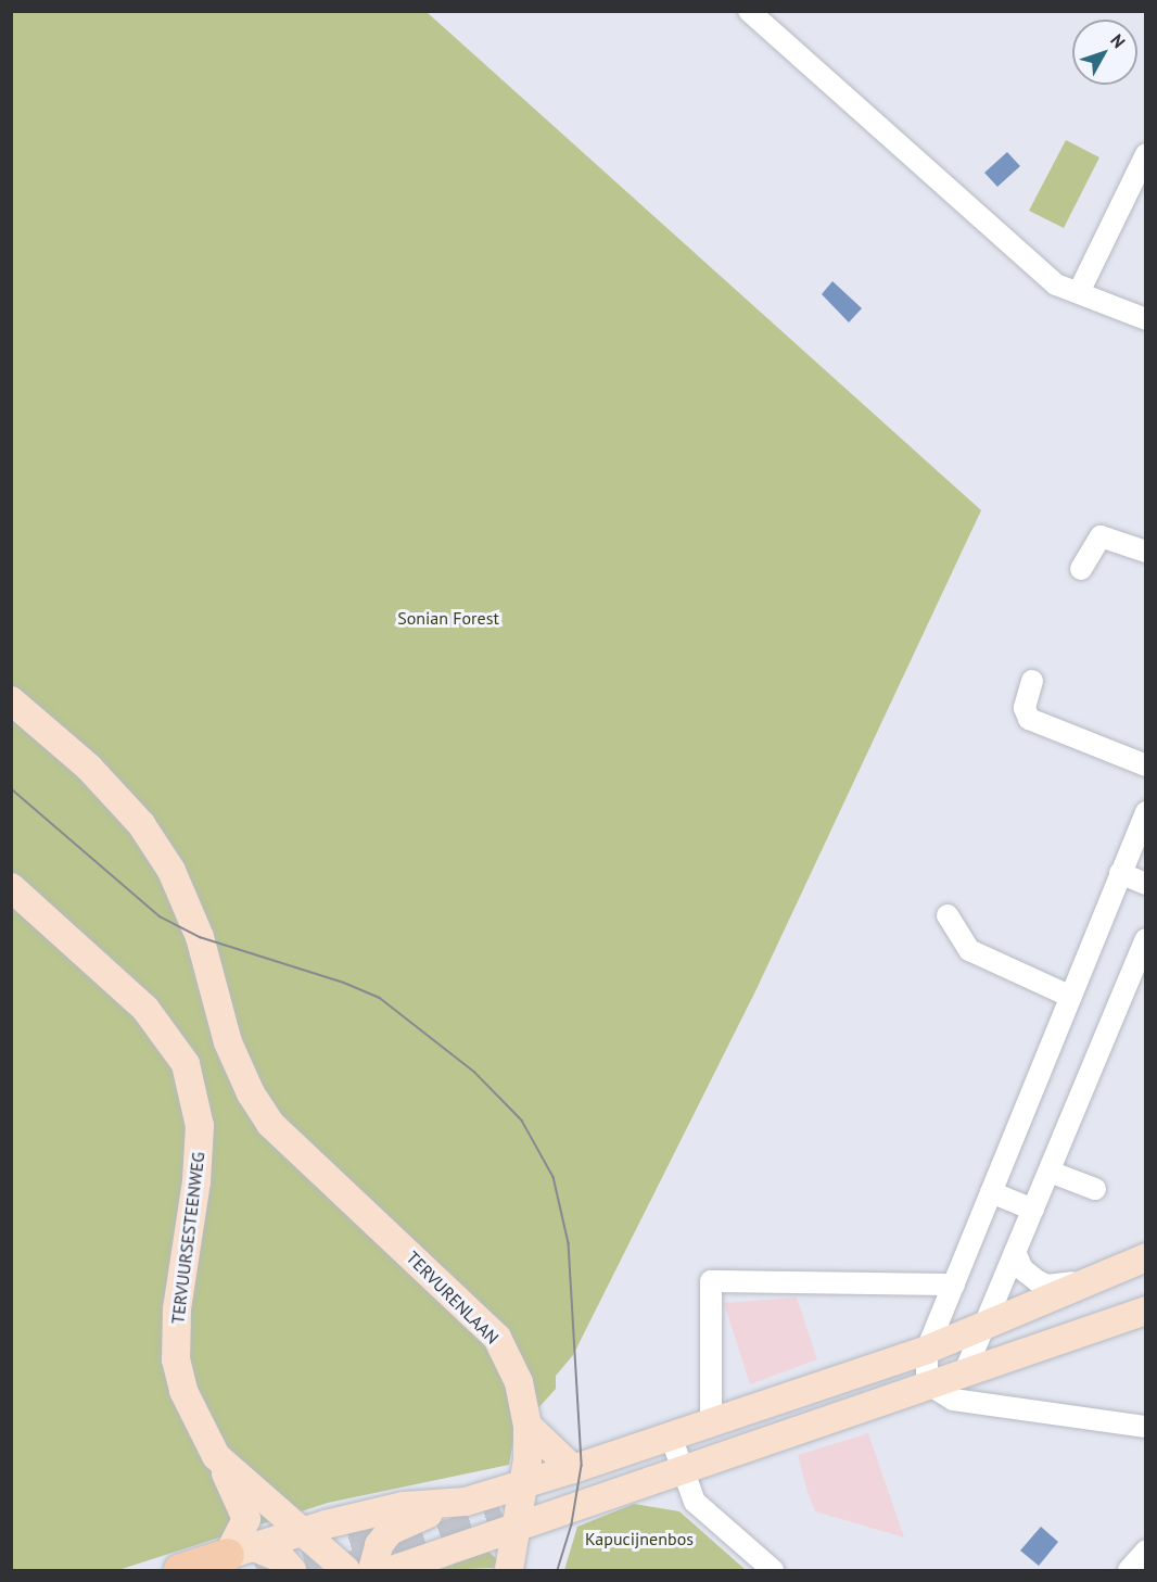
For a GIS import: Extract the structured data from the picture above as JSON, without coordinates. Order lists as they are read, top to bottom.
{
  "streets": {
    "main road": ["TERVUURSESTEENWEG", "TERVURENLAAN"]
  },
  "parks": ["Sonian Forest", "Kapucijnenbos"],
  "north": "top right"
}
